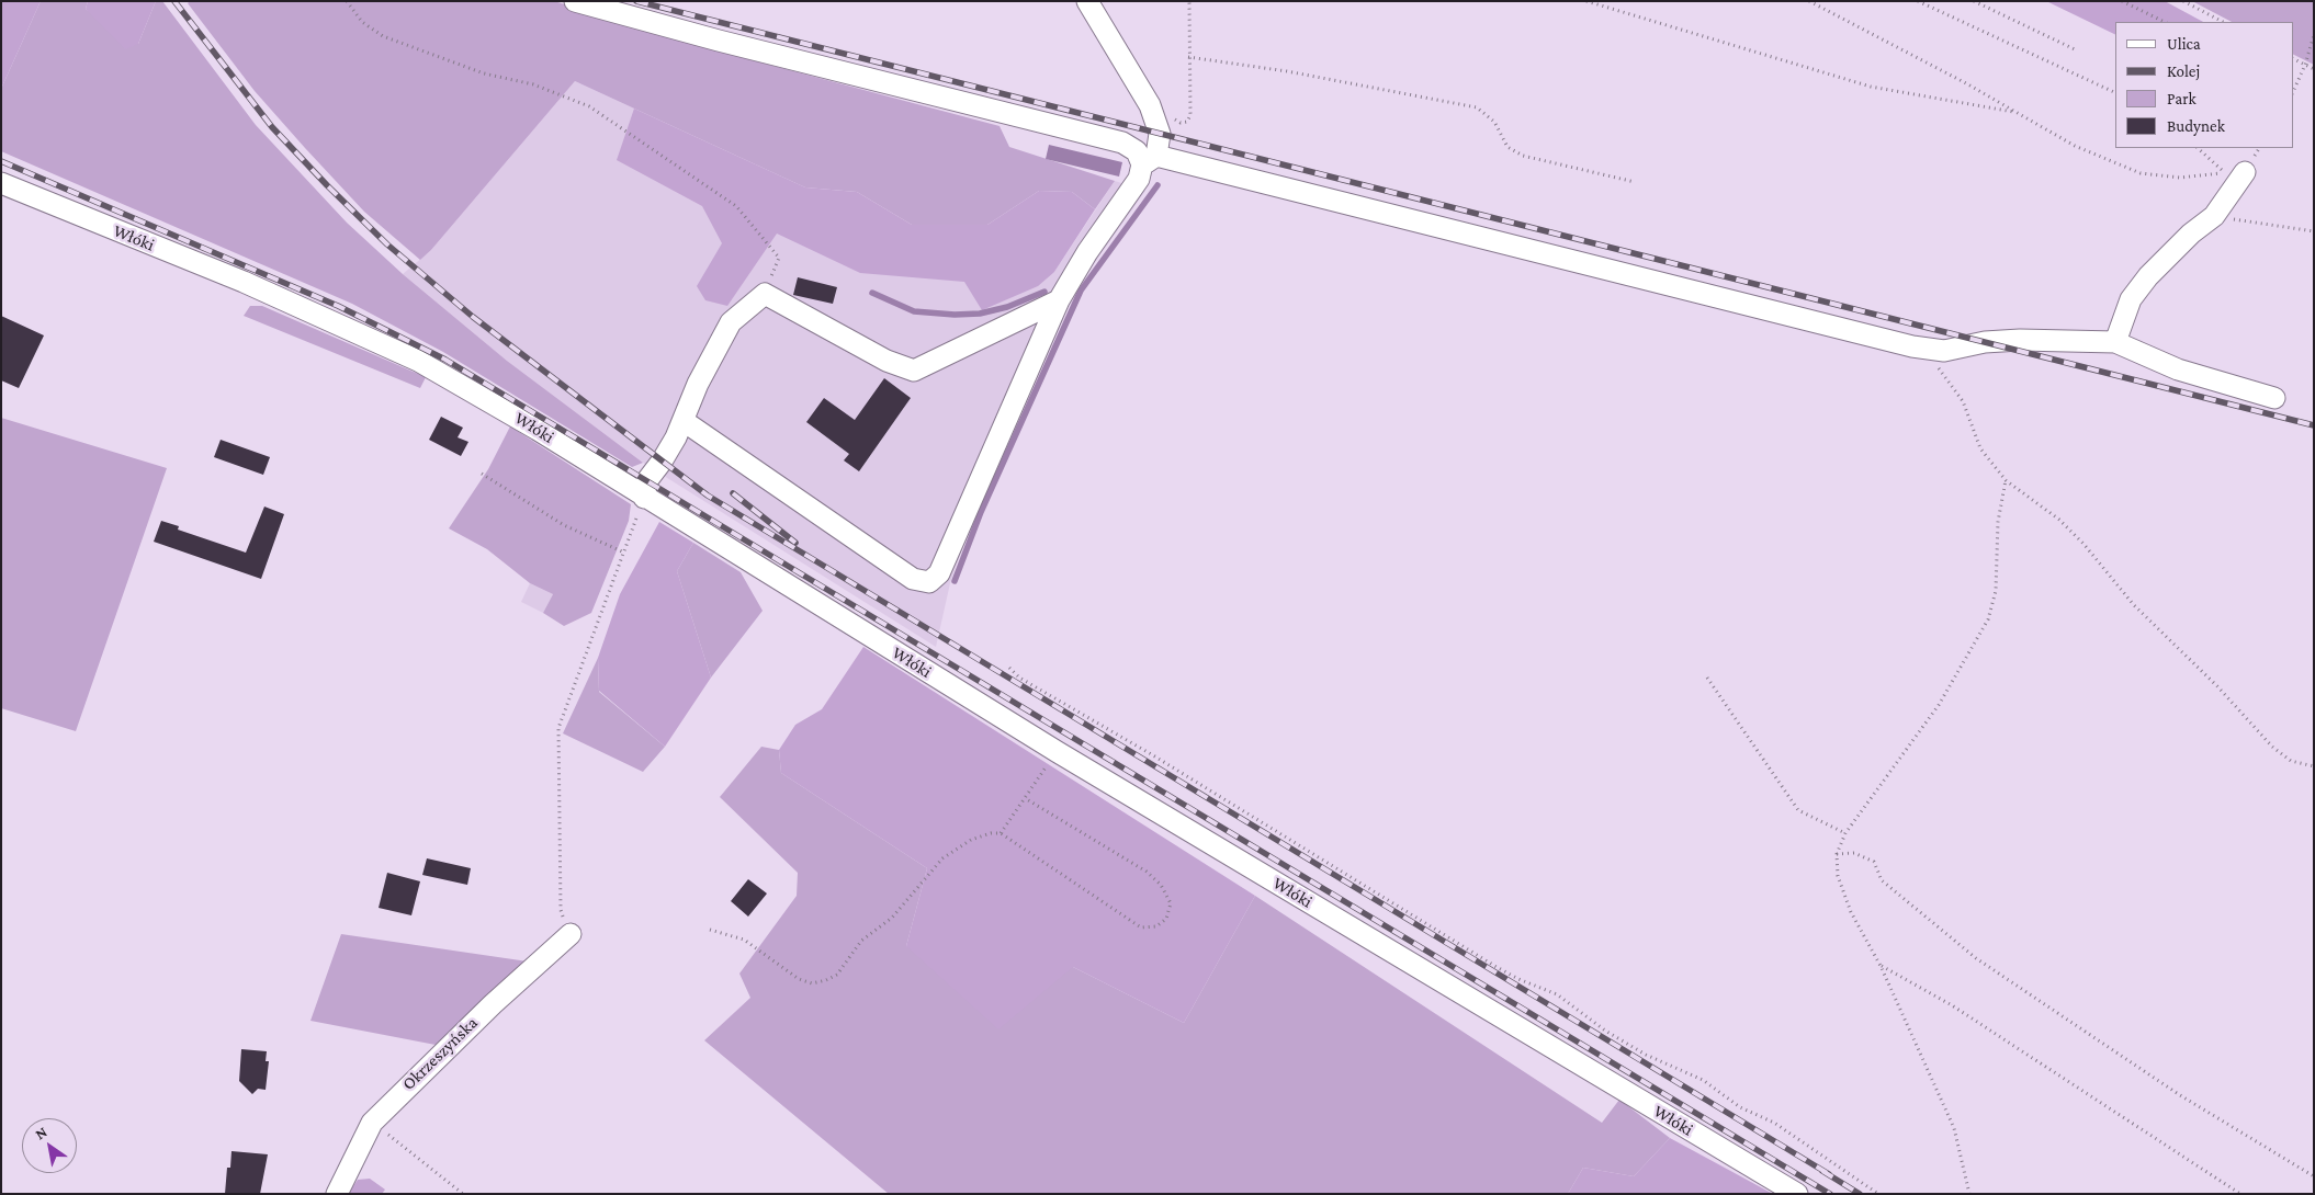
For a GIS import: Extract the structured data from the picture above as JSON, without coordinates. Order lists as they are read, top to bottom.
{
  "streets": {
    "street": ["Włóki", "Okrzeszyńska"]
  },
  "legend": [
    "Ulica",
    "Kolej",
    "Park",
    "Budynek"
  ],
  "north": "top left"
}
